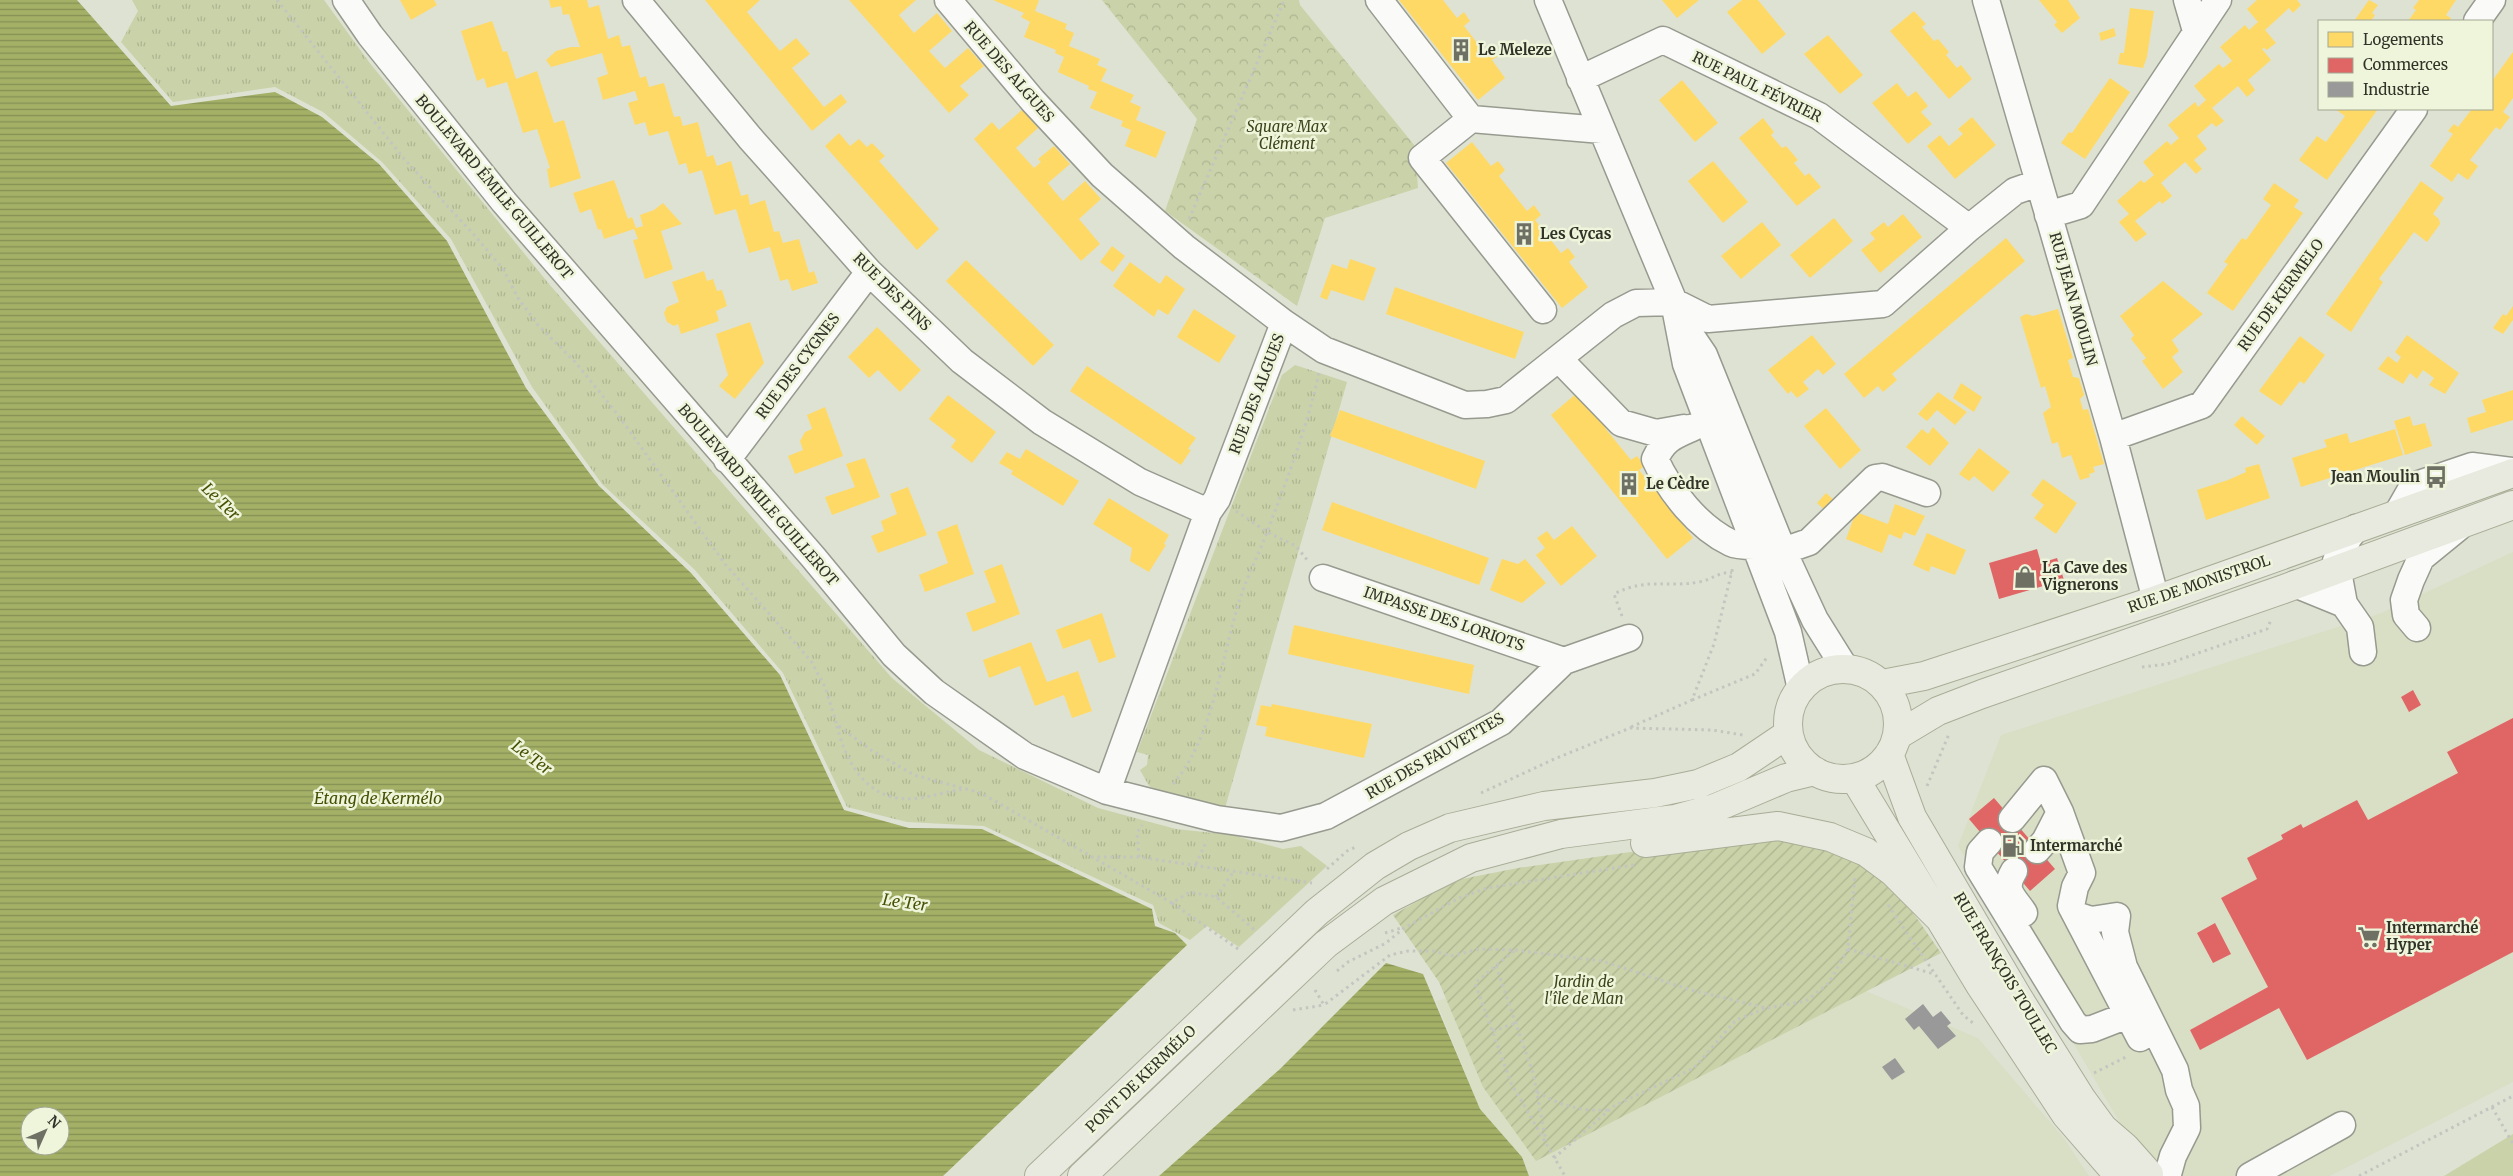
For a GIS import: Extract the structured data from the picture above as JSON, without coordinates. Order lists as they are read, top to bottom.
{
  "streets": {
    "main road": ["RUE DE MONISTROL", "RUE FRANÇOIS TOULLEC", "PONT DE KERMÉLO"],
    "street": [
      "RUE DES ALGUES",
      "RUE PAUL FÉVRIER",
      "BOULEVARD ÉMILE GUILLEROT",
      "RUE DES PINS",
      "RUE DE KERMELO",
      "RUE JEAN MOULIN",
      "RUE DES CYGNES",
      "IMPASSE DES LORIOTS",
      "RUE DES FAUVETTES"
    ]
  },
  "crossings": [
    ["RUE DES ALGUES", "BOULEVARD ÉMILE GUILLEROT"],
    ["RUE DES ALGUES", "RUE DES PINS"],
    ["BOULEVARD ÉMILE GUILLEROT", "RUE DES CYGNES"],
    ["BOULEVARD ÉMILE GUILLEROT", "RUE DES FAUVETTES"],
    ["RUE DES PINS", "RUE DES CYGNES"],
    ["RUE DE KERMELO", "RUE JEAN MOULIN"],
    ["RUE JEAN MOULIN", "RUE DE MONISTROL"],
    ["RUE DE MONISTROL", "RUE FRANÇOIS TOULLEC"],
    ["RUE DE MONISTROL", "PONT DE KERMÉLO"],
    ["IMPASSE DES LORIOTS", "RUE DES FAUVETTES"],
    ["RUE FRANÇOIS TOULLEC", "PONT DE KERMÉLO"]
  ],
  "water": ["Le Ter", "Étang de Kermélo"],
  "parks": ["Square Max Clément", "Jardin de l'île de Man"],
  "places": {
    "building": ["Le Meleze", "Les Cycas", "Le Cèdre"],
    "bus stop": ["Jean Moulin"],
    "shop": ["La Cave des Vignerons"],
    "fuel station": ["Intermarché"],
    "supermarket": ["Intermarché Hyper"]
  },
  "legend": ["Logements", "Commerces", "Industrie"],
  "north": "top right"
}
